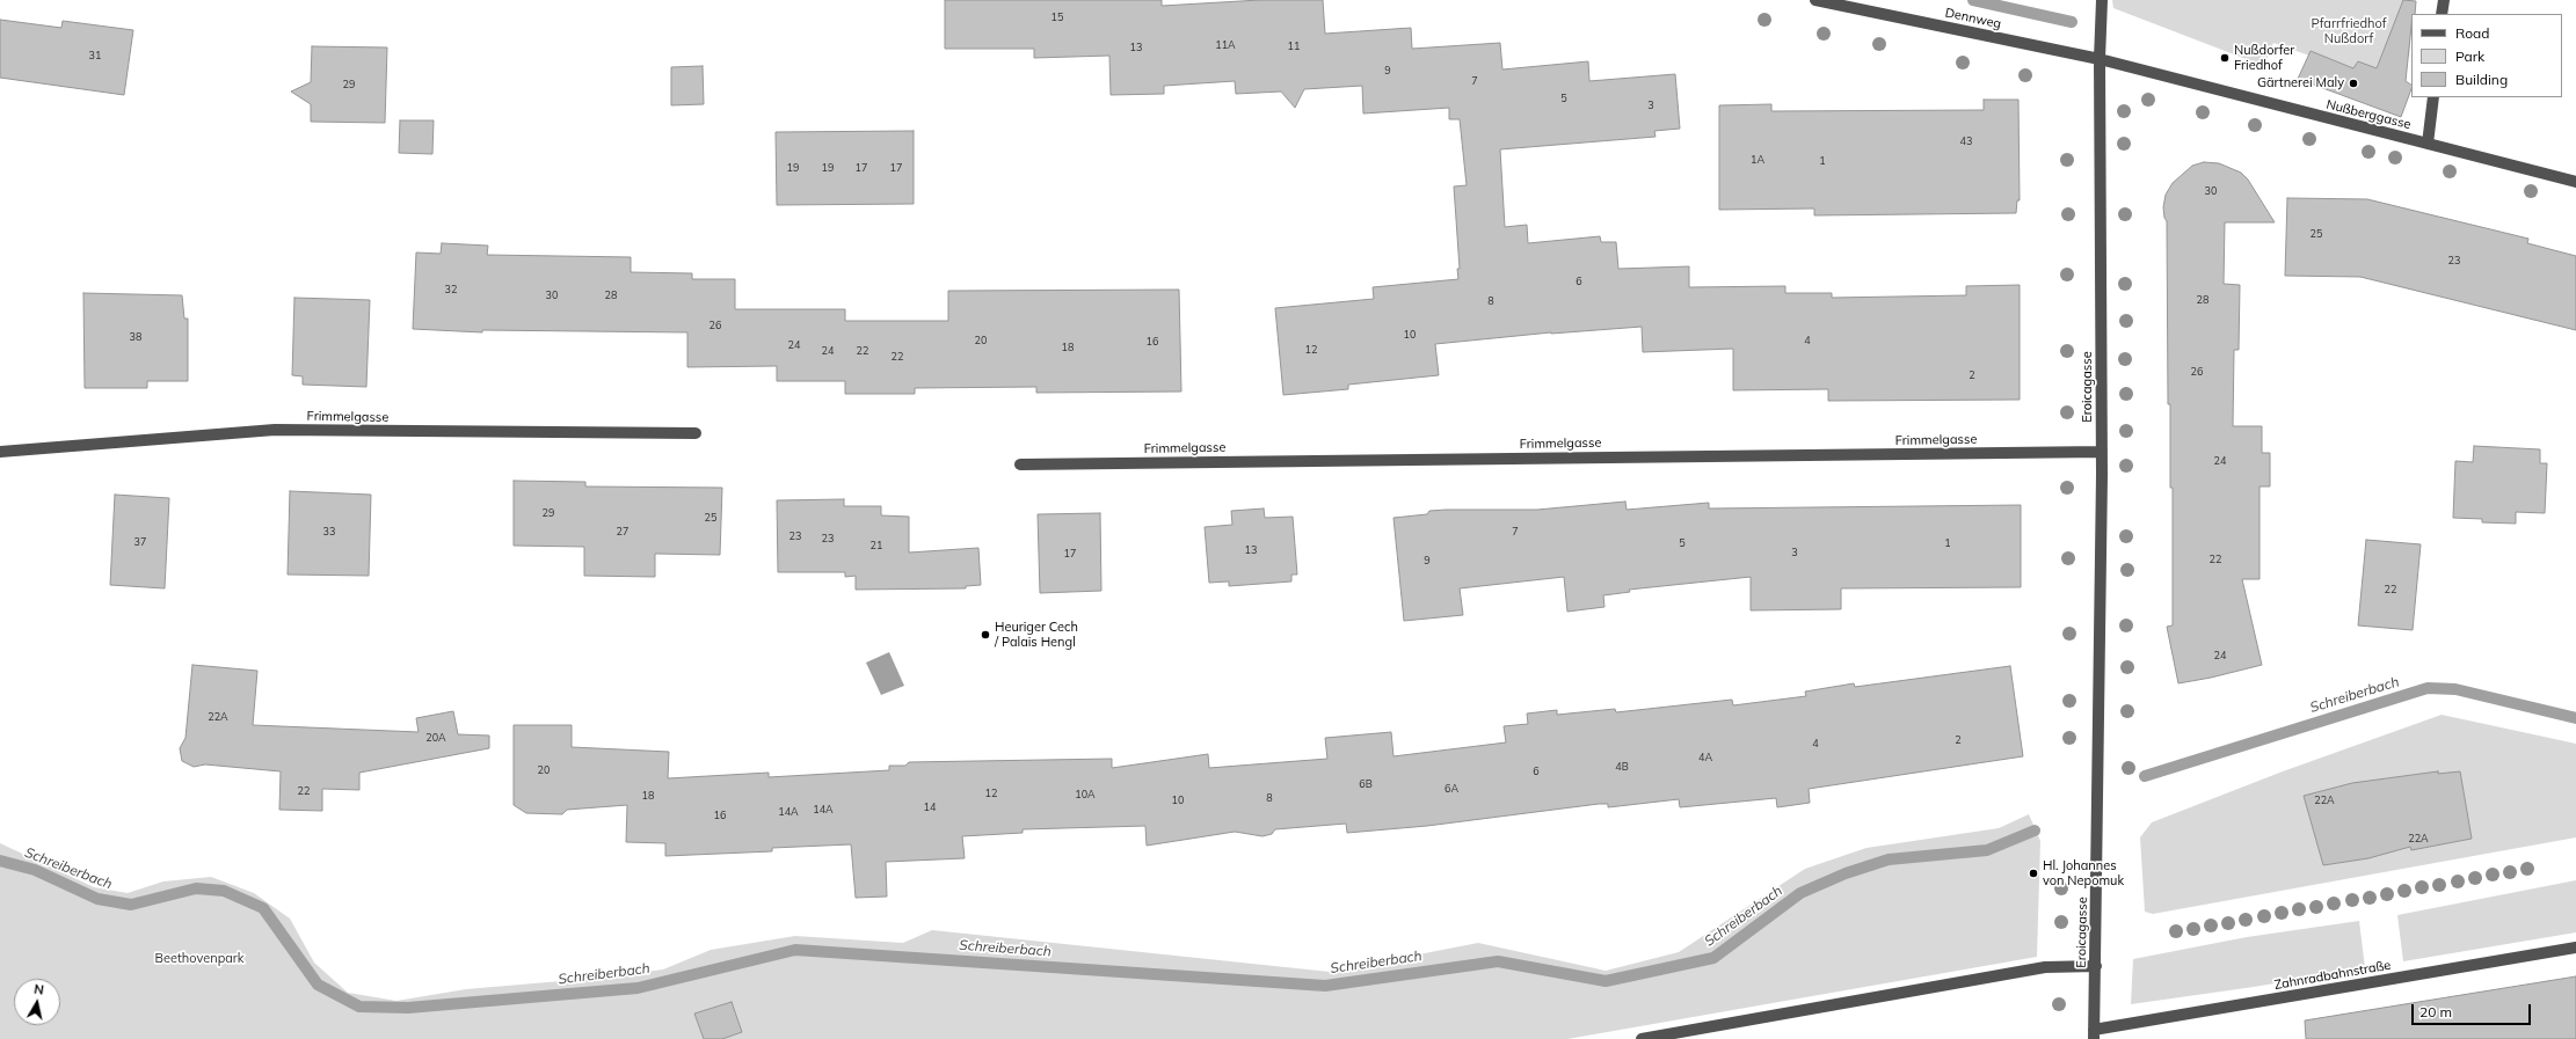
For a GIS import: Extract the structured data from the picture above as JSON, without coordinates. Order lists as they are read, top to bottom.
{
  "streets": {
    "street": [
      "Dennweg",
      "Nußberggasse",
      "Eroicagasse",
      "Frimmelgasse",
      "Zahnradbahnstraße"
    ]
  },
  "crossings": [
    ["Dennweg", "Nußberggasse"],
    ["Dennweg", "Eroicagasse"],
    ["Nußberggasse", "Eroicagasse"],
    ["Eroicagasse", "Frimmelgasse"],
    ["Eroicagasse", "Zahnradbahnstraße"]
  ],
  "water": ["Schreiberbach"],
  "parks": ["Pfarrfriedhof Nußdorf", "Beethovenpark"],
  "places": [
    "Nußdorfer Friedhof",
    "Gärtnerei Maly",
    "Heuriger Cech / Palais Hengl",
    "Hl. Johannes von Nepomuk"
  ],
  "house_numbers": [
    "15",
    "11A",
    "11",
    "13",
    "31",
    "9",
    "7",
    "29",
    "5",
    "3",
    "43",
    "1A",
    "1",
    "19",
    "19",
    "17",
    "17",
    "30",
    "25",
    "23",
    "6",
    "32",
    "30",
    "28",
    "28",
    "8",
    "26",
    "10",
    "38",
    "20",
    "4",
    "16",
    "24",
    "18",
    "12",
    "24",
    "22",
    "22",
    "26",
    "2",
    "24",
    "29",
    "25",
    "33",
    "27",
    "7",
    "23",
    "23",
    "37",
    "5",
    "1",
    "21",
    "13",
    "3",
    "17",
    "22",
    "9",
    "22",
    "24",
    "22A",
    "20A",
    "2",
    "4",
    "4A",
    "4B",
    "20",
    "6",
    "6B",
    "6A",
    "22",
    "12",
    "10A",
    "18",
    "8",
    "10",
    "22A",
    "14",
    "14A",
    "14A",
    "16",
    "22A"
  ],
  "legend": ["Road", "Park", "Building"],
  "scale_bar": "20 m",
  "north": "top"
}
